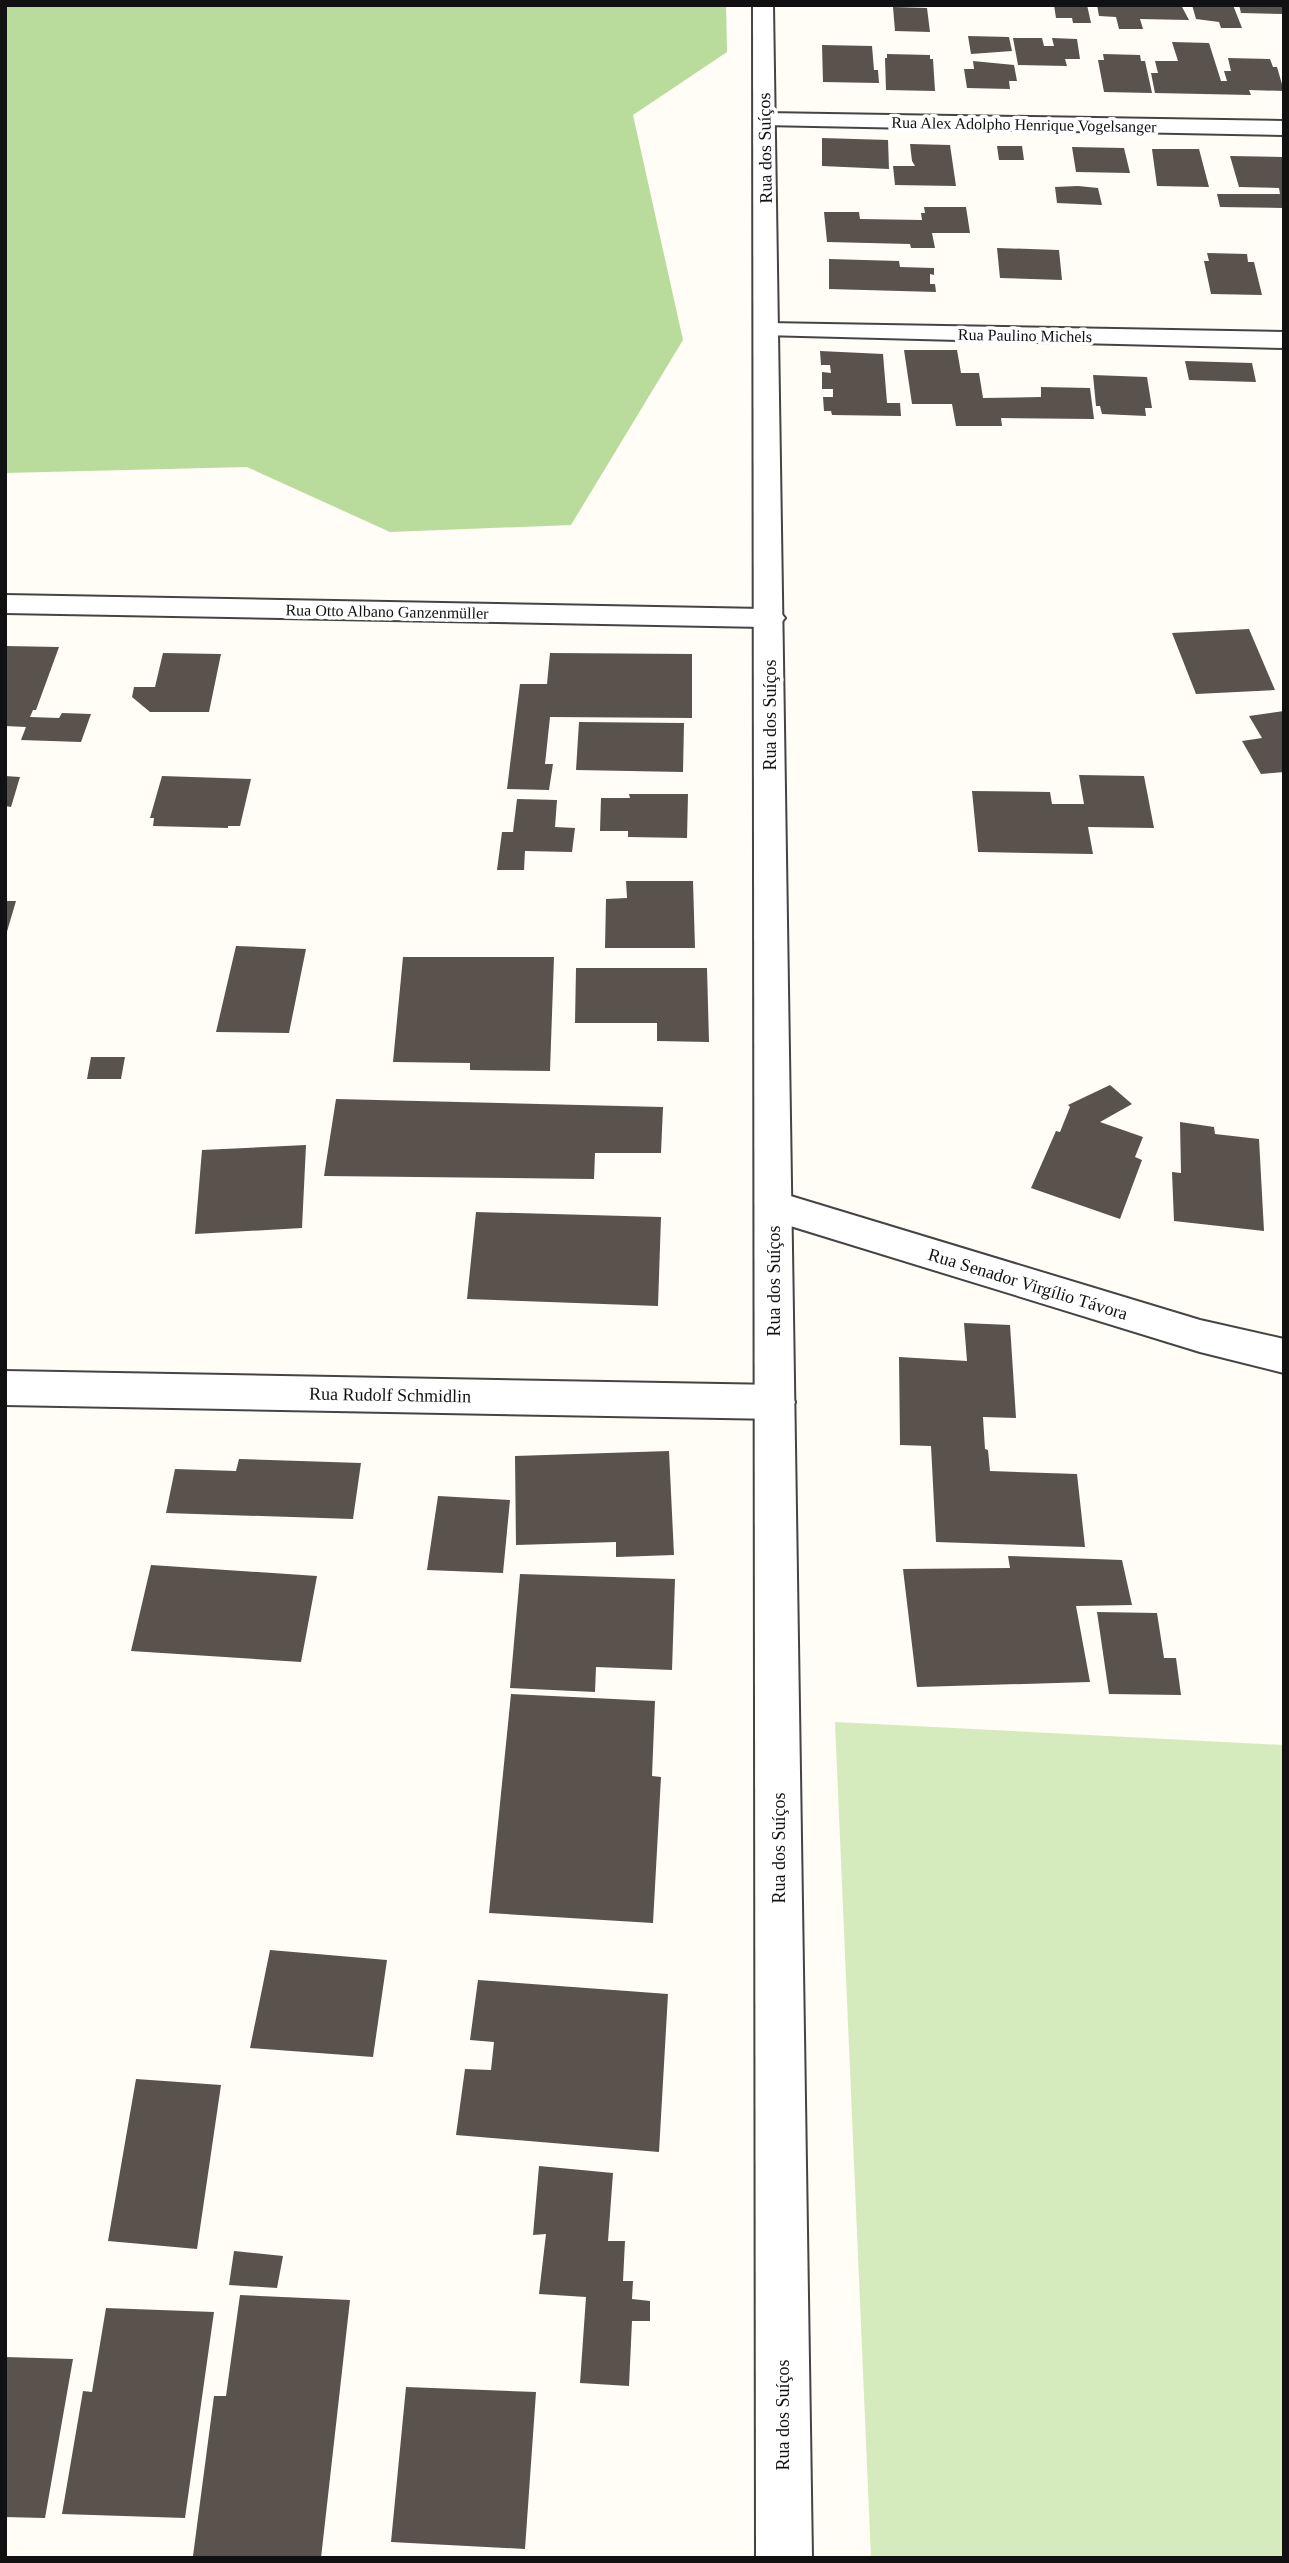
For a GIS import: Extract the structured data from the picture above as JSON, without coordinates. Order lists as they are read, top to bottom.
{
  "streets": {
    "street": [
      "Rua Alex Adolpho Henrique Vogelsanger",
      "Rua dos Suíços",
      "Rua Paulino Michels",
      "Rua Otto Albano Ganzenmüller",
      "Rua Senador Virgílio Távora",
      "Rua Rudolf Schmidlin"
    ]
  },
  "crossings": [
    ["Rua Alex Adolpho Henrique Vogelsanger", "Rua dos Suíços"],
    ["Rua dos Suíços", "Rua Paulino Michels"],
    ["Rua dos Suíços", "Rua Otto Albano Ganzenmüller"],
    ["Rua dos Suíços", "Rua Senador Virgílio Távora"],
    ["Rua dos Suíços", "Rua Rudolf Schmidlin"]
  ]
}
